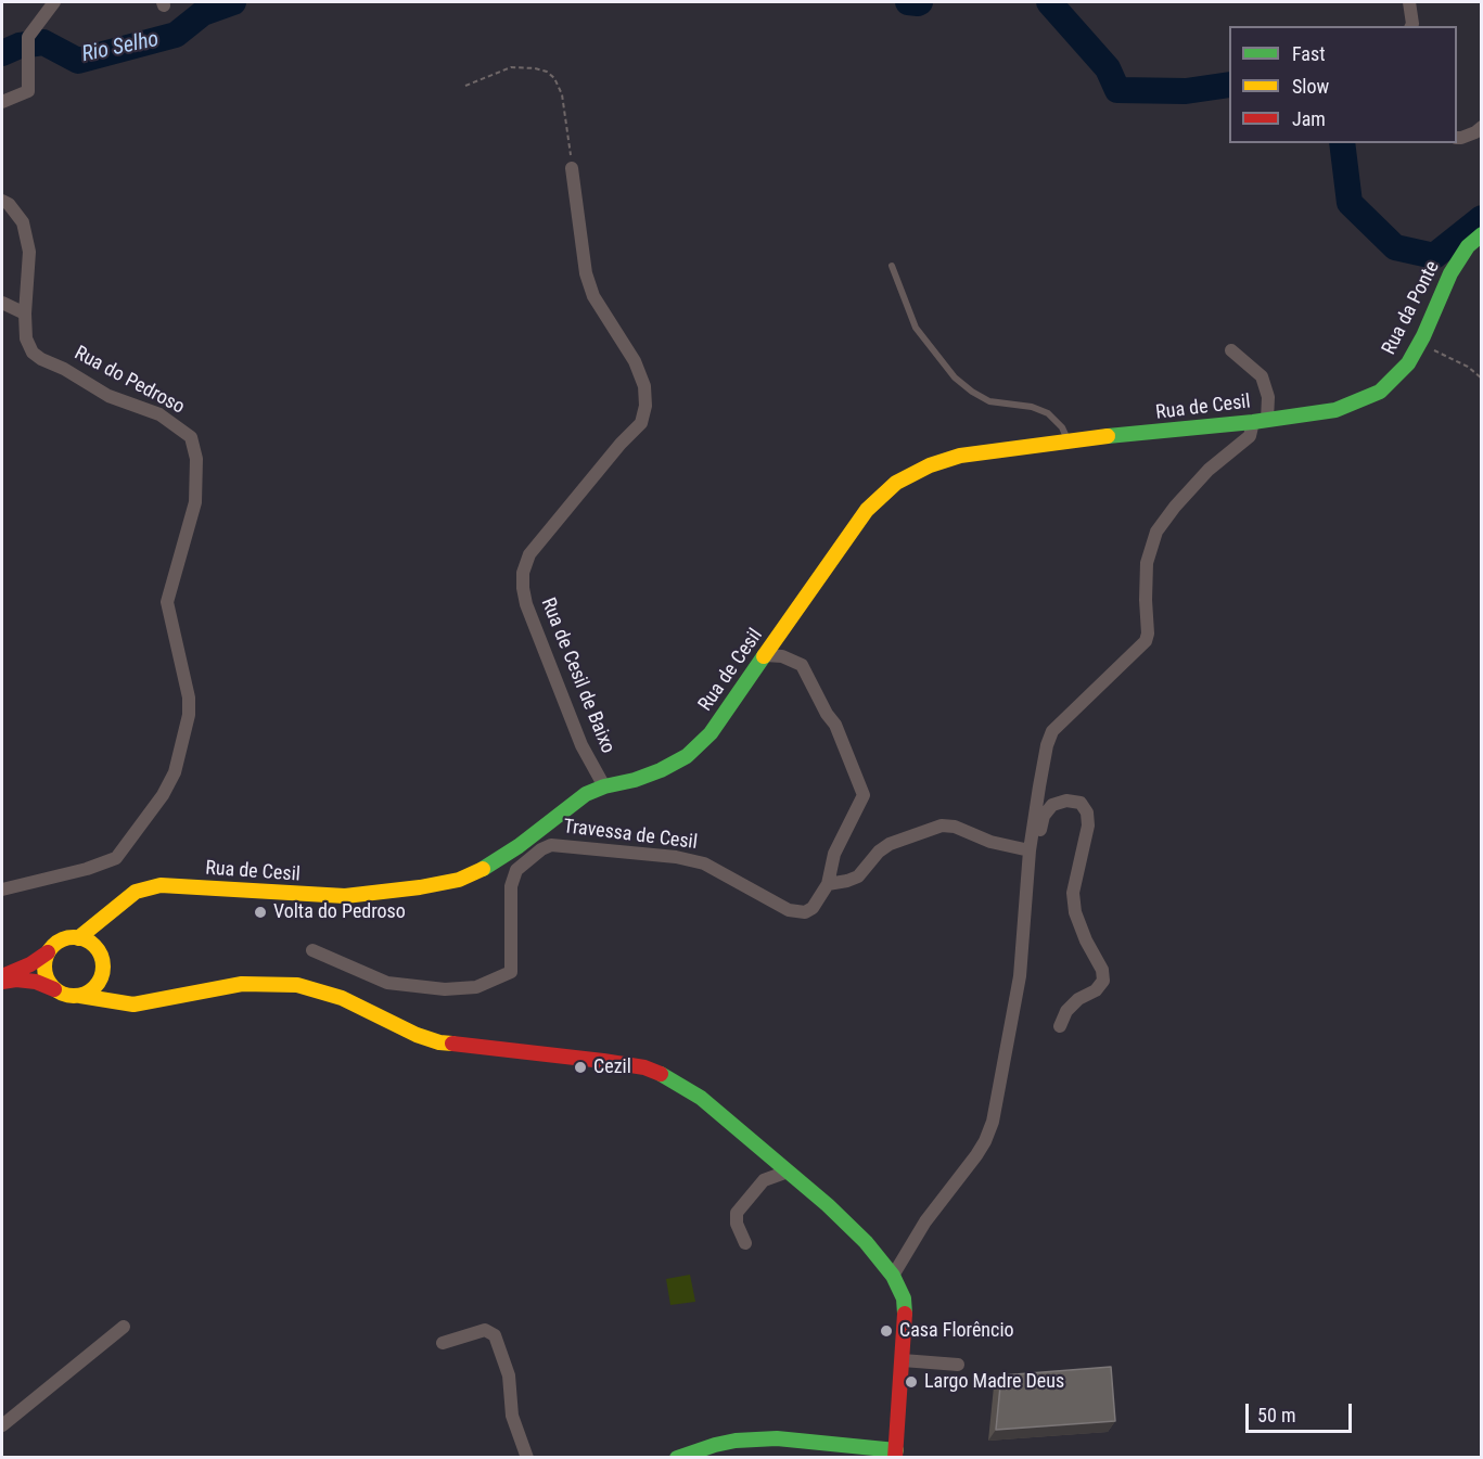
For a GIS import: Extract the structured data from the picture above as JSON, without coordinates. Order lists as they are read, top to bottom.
{
  "streets": {
    "main road": ["Rua da Ponte", "Rua de Cesil"],
    "street": ["Rua do Pedroso", "Rua de Cesil de Baixo", "Travessa de Cesil"]
  },
  "crossings": [
    ["Rua da Ponte", "Rua de Cesil"],
    ["Rua de Cesil", "Rua de Cesil de Baixo"],
    ["Rua de Cesil", "Travessa de Cesil"]
  ],
  "water": ["Rio Selho"],
  "places": [
    "Volta do Pedroso",
    "Cezil",
    "Casa Florêncio",
    "Largo Madre Deus"
  ],
  "legend": ["Fast", "Slow", "Jam"],
  "scale_bar": "50 m"
}
